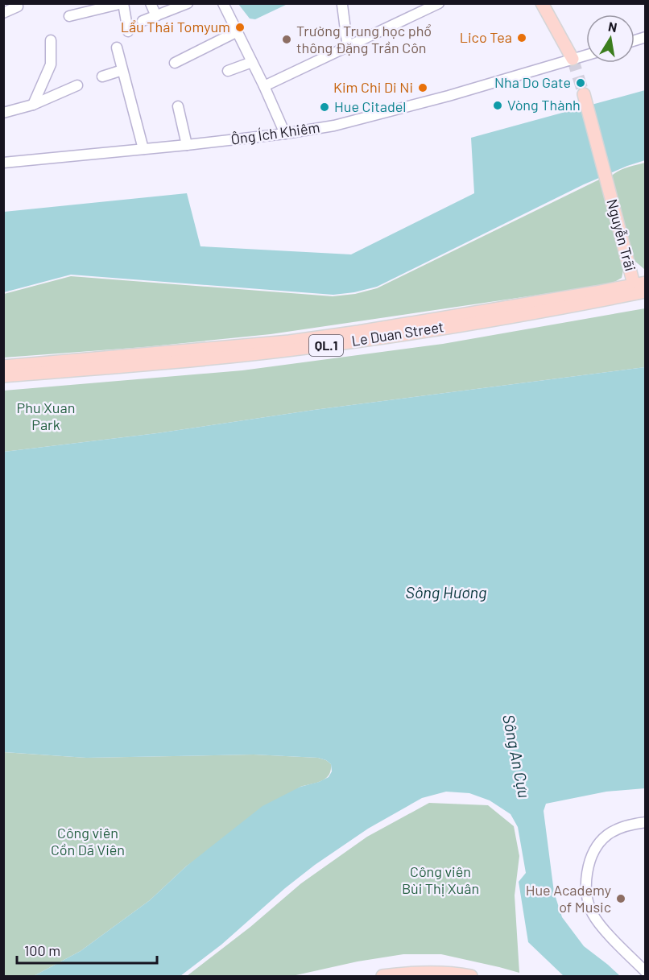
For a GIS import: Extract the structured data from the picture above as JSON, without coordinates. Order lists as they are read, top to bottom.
{
  "streets": {
    "main road": ["Nguyễn Trãi", "Le Duan Street", "QL.1"],
    "street": ["Ông Ích Khiêm"]
  },
  "crossings": [
    ["Nguyễn Trãi", "Le Duan Street"]
  ],
  "water": ["Sông Hương", "Sông An Cựu"],
  "parks": ["Phu Xuan Park", "Công viên Cồn Dã Viên", "Công viên Bùi Thị Xuân"],
  "places": [
    "Lẩu Thái Tomyum",
    "Lico Tea",
    "Trường Trung học phổ thông Đặng Trần Côn",
    "Nha Do Gate",
    "Kim Chi Di Ni",
    "Vòng Thành",
    "Hue Citadel",
    "Hue Academy of Music"
  ],
  "scale_bar": "100 m",
  "north": "top"
}
